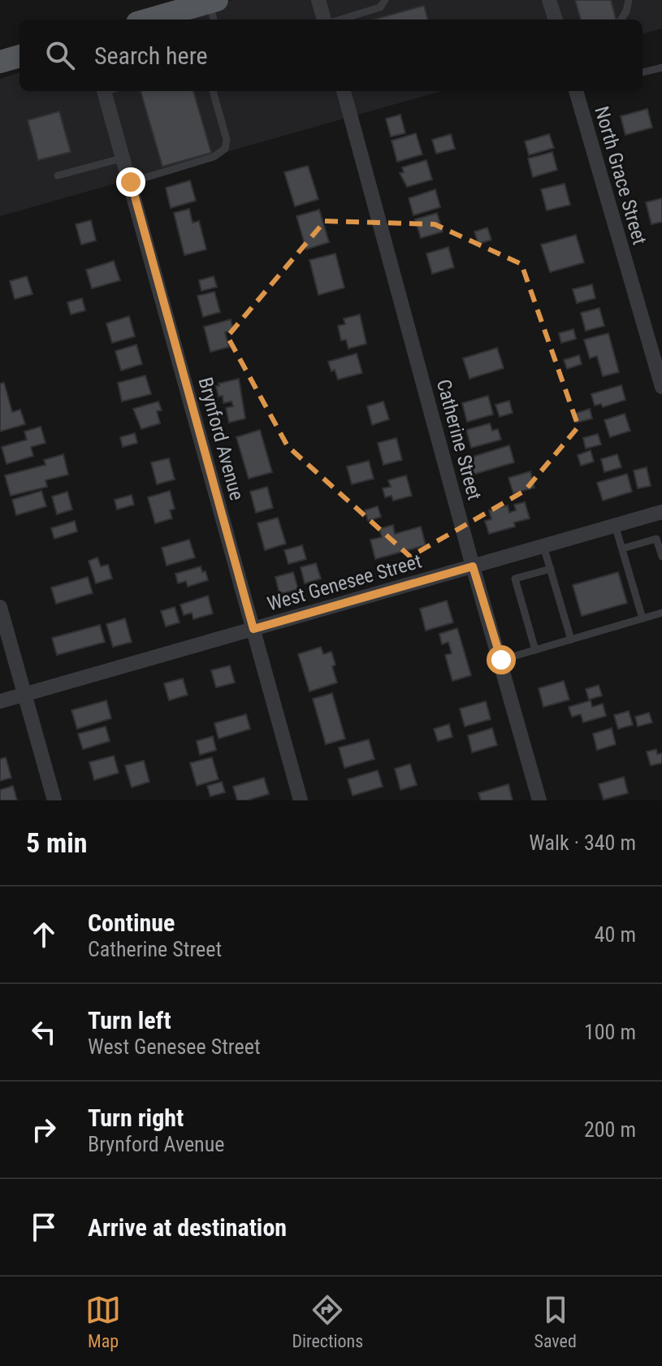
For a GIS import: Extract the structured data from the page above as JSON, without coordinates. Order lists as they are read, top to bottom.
{
  "streets": {
    "street": [
      "North Grace Street",
      "Brynford Avenue",
      "Catherine Street",
      "West Genesee Street"
    ]
  },
  "crossings": [
    ["Brynford Avenue", "West Genesee Street"],
    ["Catherine Street", "West Genesee Street"]
  ],
  "page": {
    "search": "Search here",
    "heading": ["5 min", "Walk · 340 m"],
    "list": [
      ["Continue", "Catherine Street", "40 m"],
      ["Turn left", "West Genesee Street", "100 m"],
      ["Turn right", "Brynford Avenue", "200 m"],
      "Arrive at destination"
    ],
    "nav": ["Map", "Directions", "Saved"]
  }
}
